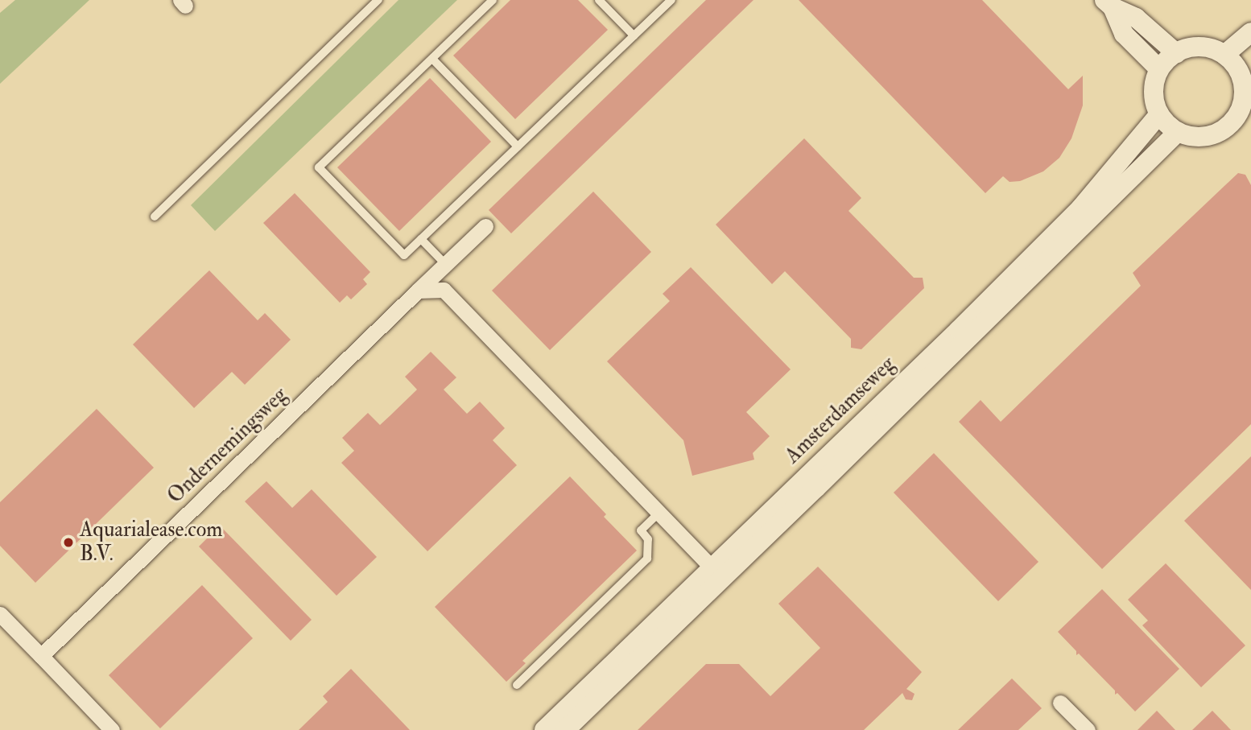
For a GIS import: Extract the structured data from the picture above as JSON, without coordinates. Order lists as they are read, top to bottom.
{
  "streets": {
    "street": ["Amsterdamseweg", "Ondernemingsweg"]
  },
  "places": ["Aquarialease.com B.V."]
}
